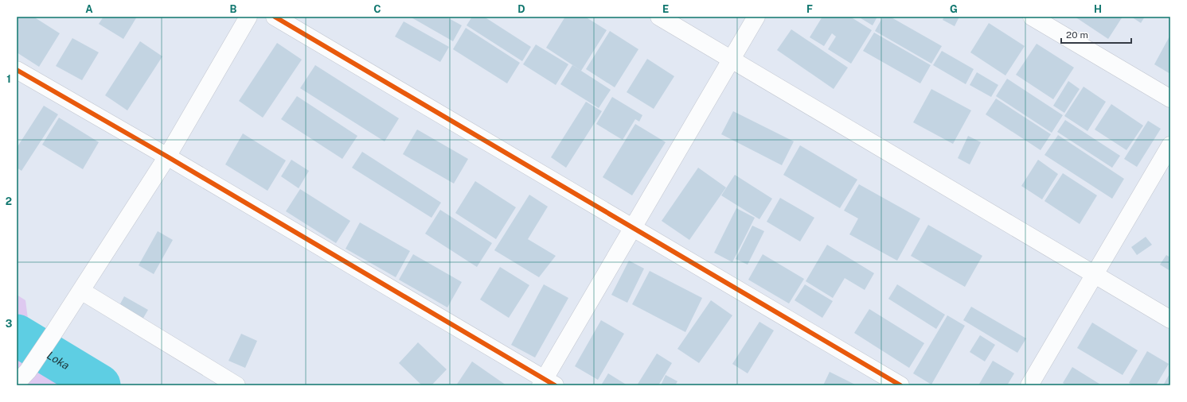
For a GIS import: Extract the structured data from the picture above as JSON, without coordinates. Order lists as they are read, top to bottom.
{
  "water": ["Loka"],
  "scale_bar": "20 m",
  "grid": {
    "columns": [
      "A",
      "B",
      "C",
      "D",
      "E",
      "F",
      "G",
      "H"
    ],
    "rows": ["1", "2", "3"]
  }
}
